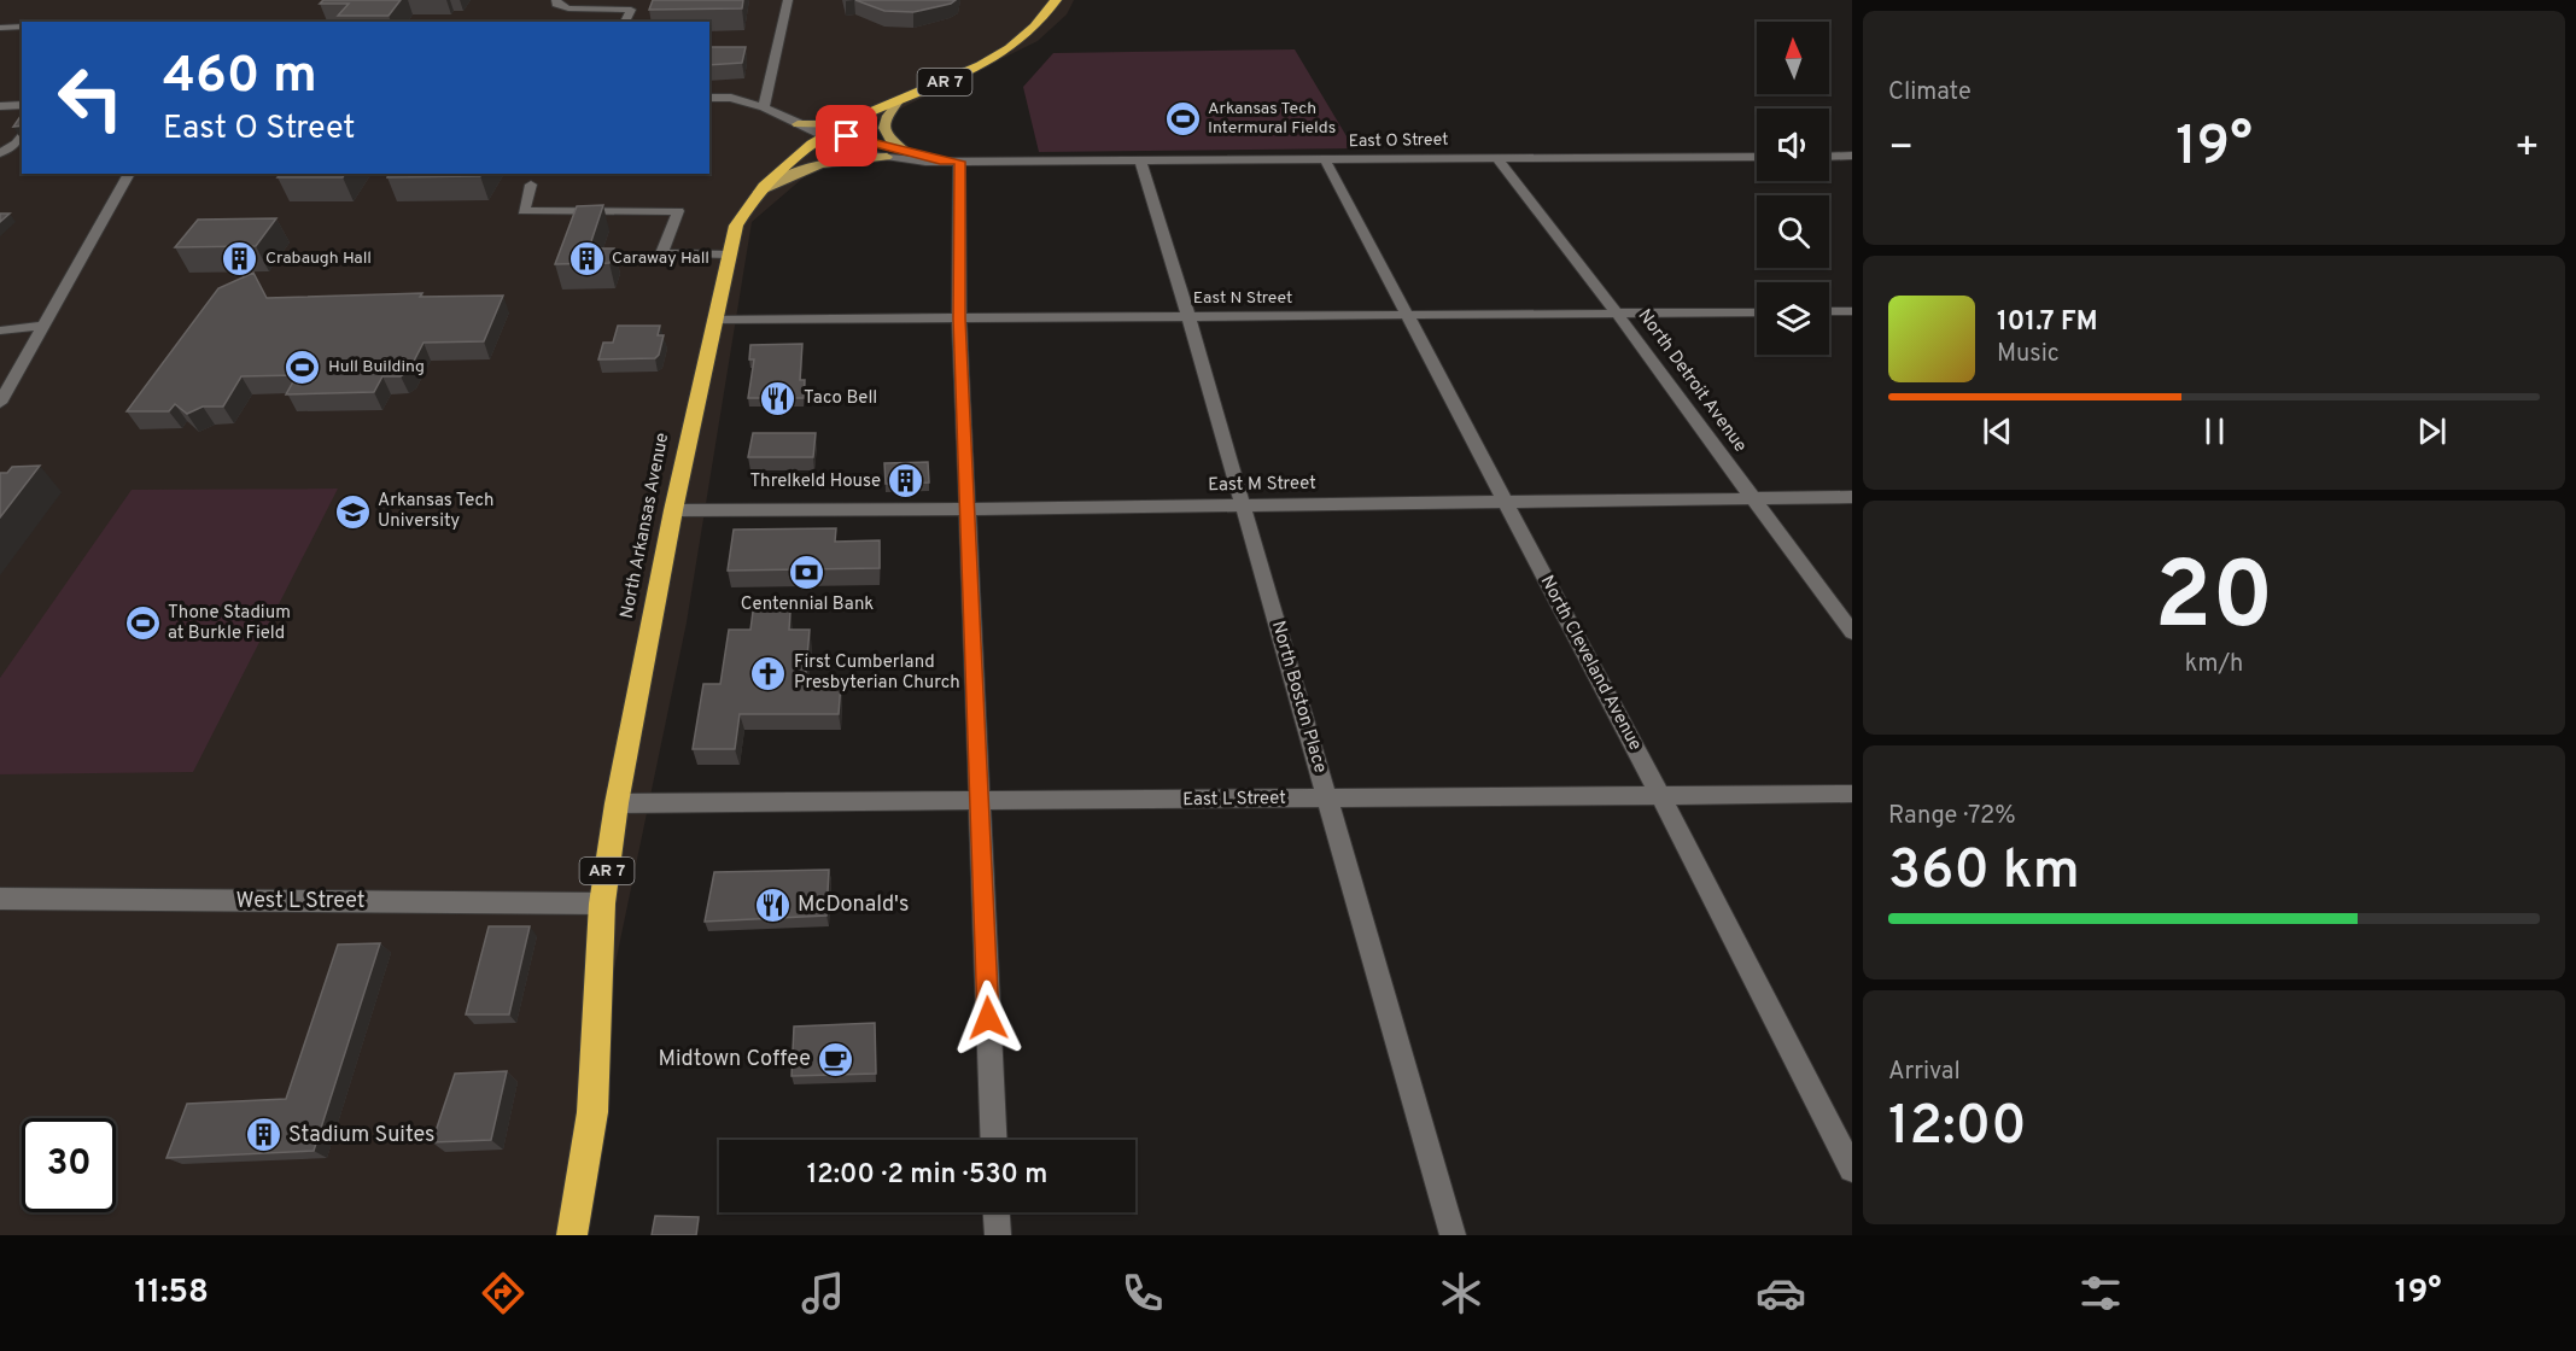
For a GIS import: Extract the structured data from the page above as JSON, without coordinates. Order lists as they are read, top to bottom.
{
  "streets": {
    "highway": ["AR 7", "North Arkansas Avenue"],
    "street": [
      "East O Street",
      "East N Street",
      "North Detroit Avenue",
      "East M Street",
      "North Cleveland Avenue",
      "North Boston Place",
      "East L Street",
      "West L Street"
    ]
  },
  "crossings": [
    ["East O Street", "North Detroit Avenue"],
    ["East O Street", "North Arkansas Avenue"],
    ["East O Street", "North Cleveland Avenue"],
    ["East O Street", "North Boston Place"],
    ["East N Street", "North Detroit Avenue"],
    ["East N Street", "North Arkansas Avenue"],
    ["East N Street", "North Cleveland Avenue"],
    ["East N Street", "North Boston Place"],
    ["North Detroit Avenue", "East M Street"],
    ["East M Street", "North Arkansas Avenue"],
    ["East M Street", "North Cleveland Avenue"],
    ["East M Street", "North Boston Place"],
    ["North Arkansas Avenue", "East L Street"],
    ["North Arkansas Avenue", "West L Street"],
    ["North Cleveland Avenue", "East L Street"],
    ["North Boston Place", "East L Street"]
  ],
  "places": {
    "sports": ["Arkansas Tech Intermural Fields", "Hull Building", "Thone Stadium at Burkle Field"],
    "building": [
      "Crabaugh Hall",
      "Caraway Hall",
      "Threlkeld House",
      "Stadium Suites"
    ],
    "restaurant": ["Taco Bell", "McDonald's"],
    "school or university": ["Arkansas Tech University"],
    "bank": ["Centennial Bank"],
    "church": ["First Cumberland Presbyterian Church"],
    "cafe": ["Midtown Coffee"]
  },
  "north": "top",
  "page": {
    "tile": [
      "Climate",
      ["20", "km/h"],
      ["Range · 72%", "360 km"],
      ["Arrival", "12:00"]
    ],
    "turn": ["460 m", "East O Street"],
    "heat": ["−", "19°", "+"],
    "song": ["101.7 FM", "Music"],
    "limit": "30",
    "trip": "12:00 · 2 min · 530 m",
    "tabs": ["11:58", "19°"]
  }
}
